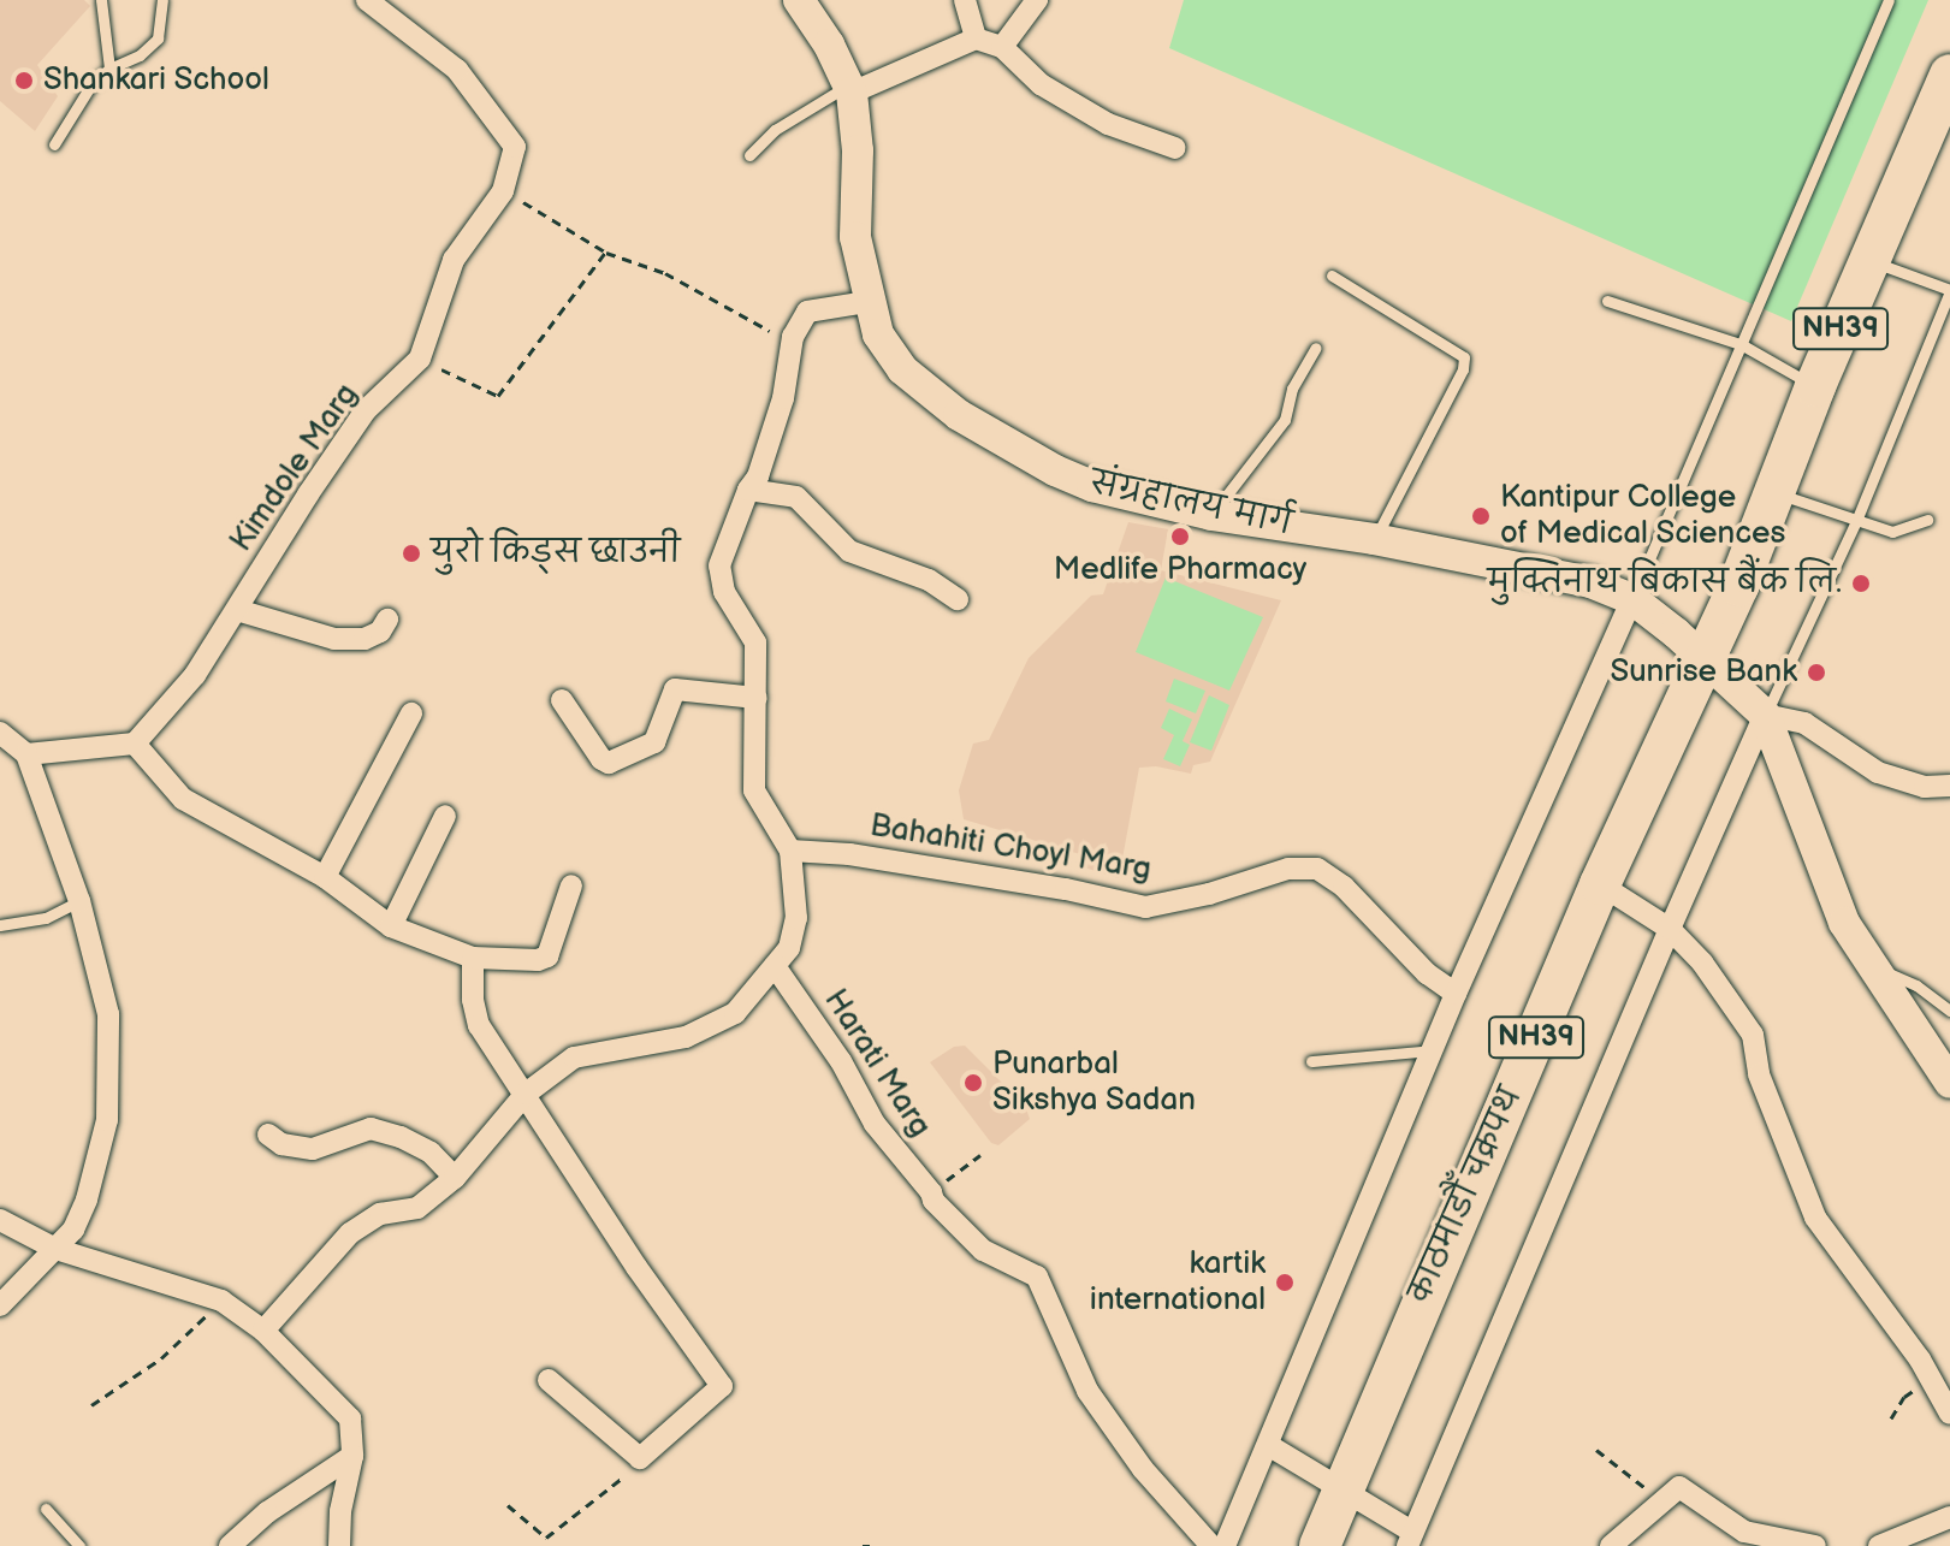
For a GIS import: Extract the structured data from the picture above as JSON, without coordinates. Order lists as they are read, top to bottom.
{
  "streets": {
    "highway": ["NH39", "काठमाडाैँ चक्रपथ"],
    "main road": ["संग्रहालय मार्ग"],
    "street": ["Kimdole Marg", "Bahahiti Choyl Marg", "Harati Marg"]
  },
  "crossings": [
    ["NH39", "काठमाडाैँ चक्रपथ"],
    ["संग्रहालय मार्ग", "काठमाडाैँ चक्रपथ"]
  ],
  "places": [
    "Shankari School",
    "Kantipur College of Medical Sciences",
    "Medlife Pharmacy",
    "युरो किड्स छाउनी",
    "मुक्तिनाथ बिकास बैंक लि.",
    "Sunrise Bank",
    "Punarbal Sikshya Sadan",
    "kartik international"
  ]
}
